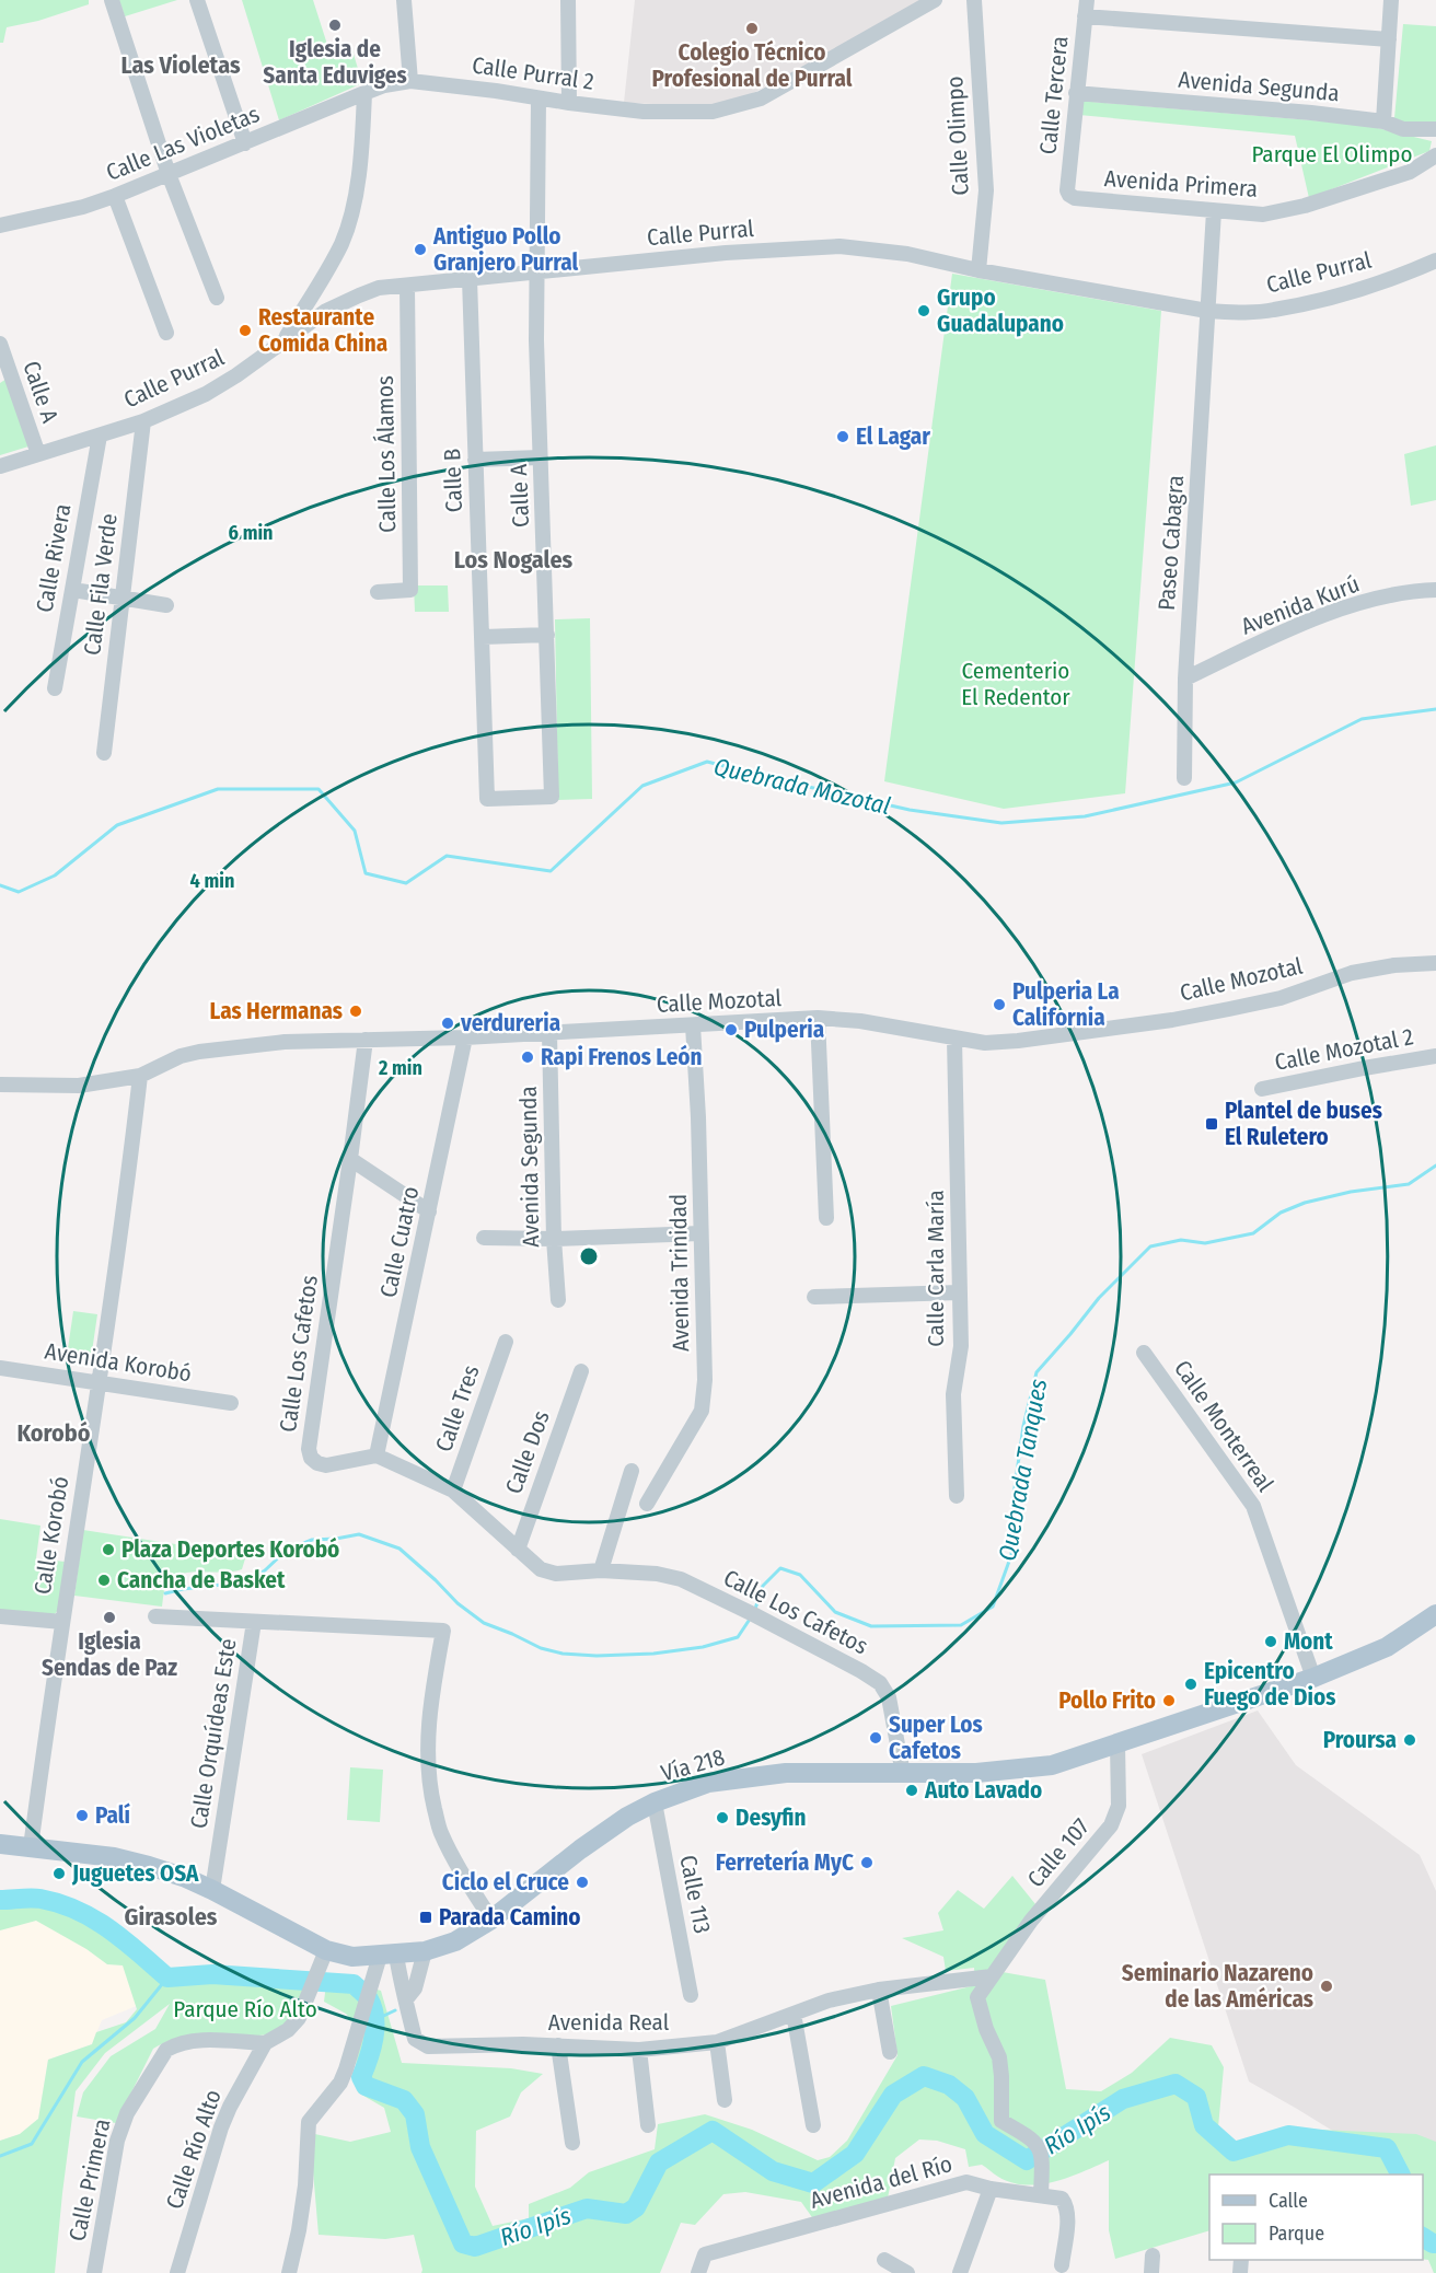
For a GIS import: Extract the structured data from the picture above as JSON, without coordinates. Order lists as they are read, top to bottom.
{
  "streets": {
    "main road": ["Vía 218"],
    "street": [
      "Calle Purral 2",
      "Avenida Segunda",
      "Calle Tercera",
      "Calle Olimpo",
      "Calle Las Violetas",
      "Avenida Primera",
      "Calle Purral",
      "Calle A",
      "Calle Los Álamos",
      "Calle B",
      "Paseo Cabagra",
      "Calle Rivera",
      "Calle Fila Verde",
      "Avenida Kurú",
      "Calle Mozotal",
      "Calle Mozotal 2",
      "Calle Cuatro",
      "Calle Carla María",
      "Avenida Trinidad",
      "Calle Los Cafetos",
      "Avenida Korobó",
      "Calle Tres",
      "Calle Monterreal",
      "Calle Dos",
      "Calle Korobó",
      "Calle Orquídeas Este",
      "Calle 107",
      "Calle 113",
      "Avenida Real",
      "Calle Río Alto",
      "Calle Primera",
      "Avenida del Río"
    ]
  },
  "crossings": [
    ["Calle Purral 2", "Calle Las Violetas"],
    ["Calle Purral 2", "Calle A"],
    ["Avenida Segunda", "Calle Tercera"],
    ["Avenida Segunda", "Calle Mozotal"],
    ["Calle Tercera", "Avenida Primera"],
    ["Calle Olimpo", "Calle Purral"],
    ["Calle Purral", "Calle A"],
    ["Calle Purral", "Calle Los Álamos"],
    ["Calle Purral", "Calle B"],
    ["Calle Purral", "Paseo Cabagra"],
    ["Calle Purral", "Calle Rivera"],
    ["Calle Purral", "Calle Fila Verde"],
    ["Calle A", "Calle B"],
    ["Paseo Cabagra", "Avenida Kurú"],
    ["Calle Mozotal", "Calle Cuatro"],
    ["Calle Mozotal", "Calle Carla María"],
    ["Calle Mozotal", "Avenida Trinidad"],
    ["Calle Mozotal", "Calle Los Cafetos"],
    ["Calle Mozotal", "Calle Korobó"],
    ["Calle Cuatro", "Calle Los Cafetos"],
    ["Calle Los Cafetos", "Calle Tres"],
    ["Calle Los Cafetos", "Calle Dos"],
    ["Calle Los Cafetos", "Vía 218"],
    ["Avenida Korobó", "Calle Korobó"],
    ["Calle Monterreal", "Vía 218"],
    ["Calle Korobó", "Vía 218"],
    ["Calle Orquídeas Este", "Vía 218"],
    ["Vía 218", "Calle 107"],
    ["Vía 218", "Calle 113"],
    ["Vía 218", "Avenida Real"],
    ["Vía 218", "Calle Río Alto"],
    ["Calle 107", "Avenida Real"],
    ["Calle 107", "Avenida del Río"],
    ["Calle Río Alto", "Calle Primera"]
  ],
  "districts": [
    "Las Violetas",
    "Los Nogales",
    "Korobó",
    "Girasoles"
  ],
  "water": ["Quebrada Mozotal", "Quebrada Tanques", "Río Ipís"],
  "parks": ["Parque El Olimpo", "Cementerio El Redentor", "Parque Río Alto"],
  "places": {
    "other": [
      "Iglesia de Santa Eduviges",
      "Colegio Técnico Profesional de Purral",
      "Antiguo Pollo Granjero Purral",
      "Grupo Guadalupano",
      "Restaurante Comida China",
      "El Lagar",
      "Pulperia La California",
      "Las Hermanas",
      "verdureria",
      "Pulperia",
      "Rapi Frenos León",
      "Plaza Deportes Korobó",
      "Cancha de Basket",
      "Iglesia Sendas de Paz",
      "Mont",
      "Epicentro Fuego de Dios",
      "Pollo Frito",
      "Super Los Cafetos",
      "Proursa",
      "Auto Lavado",
      "Palí",
      "Desyfin",
      "Ferretería MyC",
      "Juguetes OSA",
      "Ciclo el Cruce",
      "Seminario Nazareno de las Américas"
    ],
    "transit": ["Plantel de buses El Ruletero", "Parada Camino"]
  },
  "legend": ["Calle", "Parque"],
  "rings": ["6 min", "4 min", "2 min"]
}
